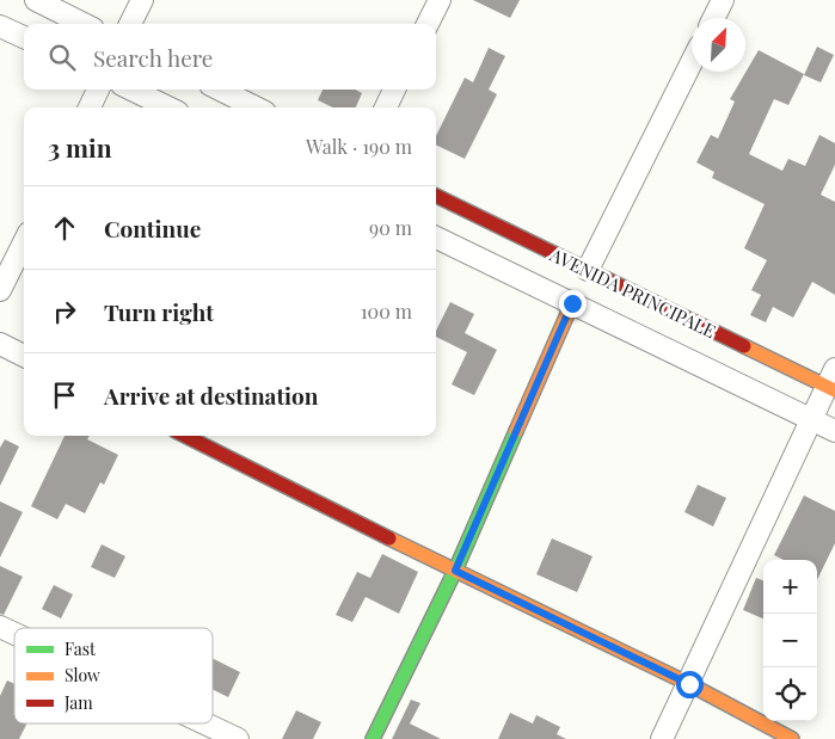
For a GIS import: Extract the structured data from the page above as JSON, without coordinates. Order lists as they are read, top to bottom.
{
  "streets": {
    "street": ["AVENIDA PRINCIPALE"]
  },
  "legend": ["Fast", "Slow", "Jam"],
  "north": "top right",
  "page": {
    "search": "Search here",
    "heading": ["3 min", "Walk · 190 m"],
    "list": [
      ["Continue", "90 m"],
      ["Turn right", "100 m"],
      "Arrive at destination"
    ],
    "map_buttons": ["+", "−"]
  }
}
